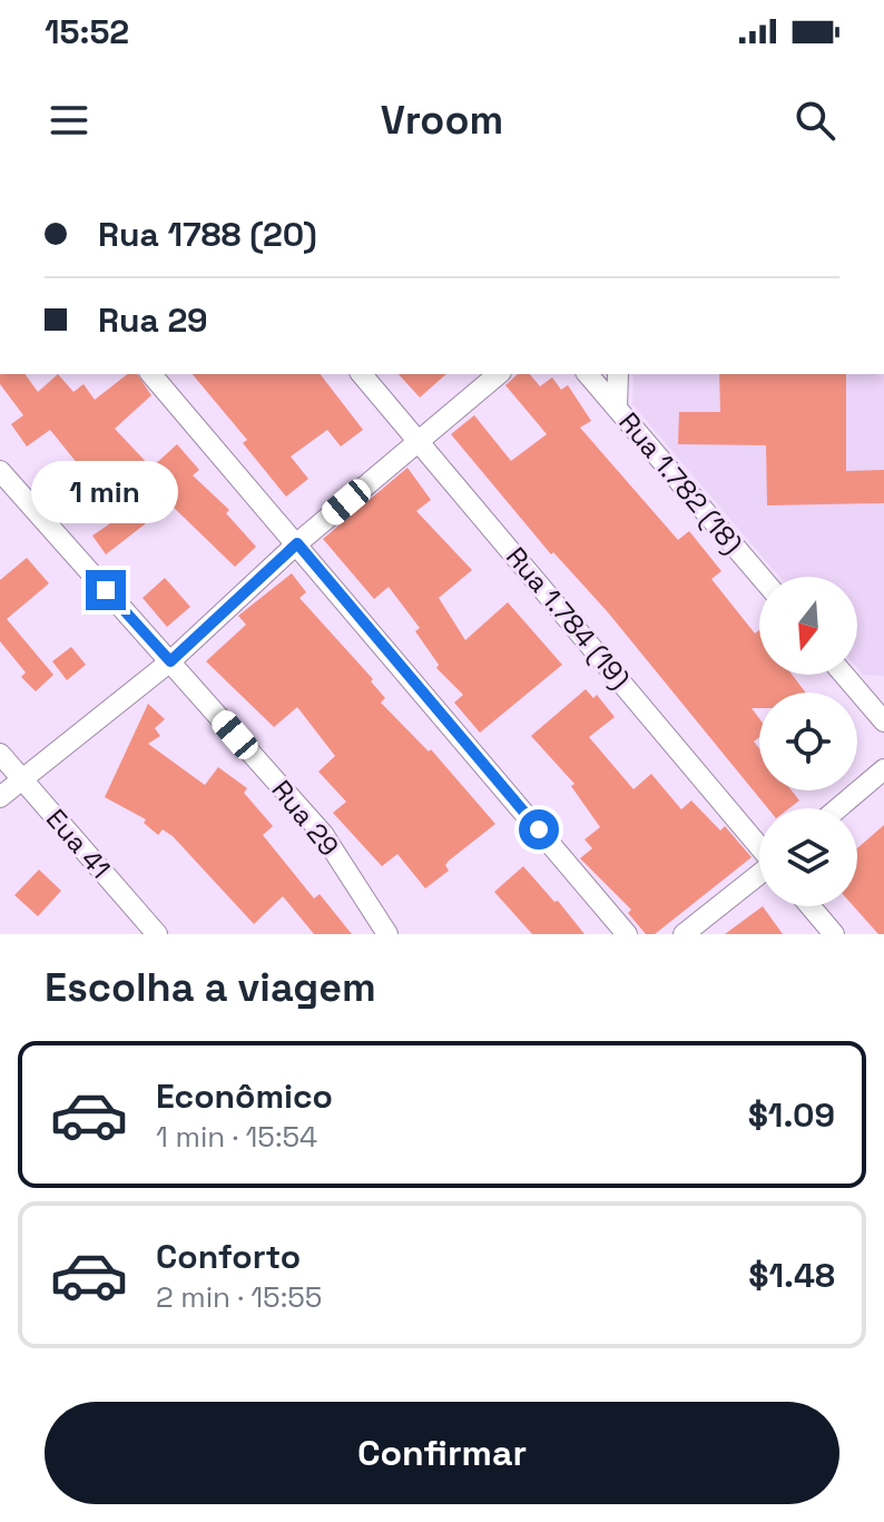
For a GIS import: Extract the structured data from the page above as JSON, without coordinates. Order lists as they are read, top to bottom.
{
  "streets": {
    "street": [
      "Rua 1.782 (18)",
      "Rua 1.784 (19)",
      "Rua 29",
      "Eua 41"
    ]
  },
  "north": "bottom",
  "page": {
    "status": "15:52",
    "header": "Vroom",
    "banner": ["Rua 1788 (20)", "Rua 29"],
    "bubble": "1 min",
    "heading": "Escolha a viagem",
    "list": [
      {
        "name": "Econômico",
        "note": "1 min · 15:54",
        "value": "$1.09"
      },
      {
        "name": "Conforto",
        "note": "2 min · 15:55",
        "value": "$1.48"
      }
    ],
    "buttons": "Confirmar"
  }
}
